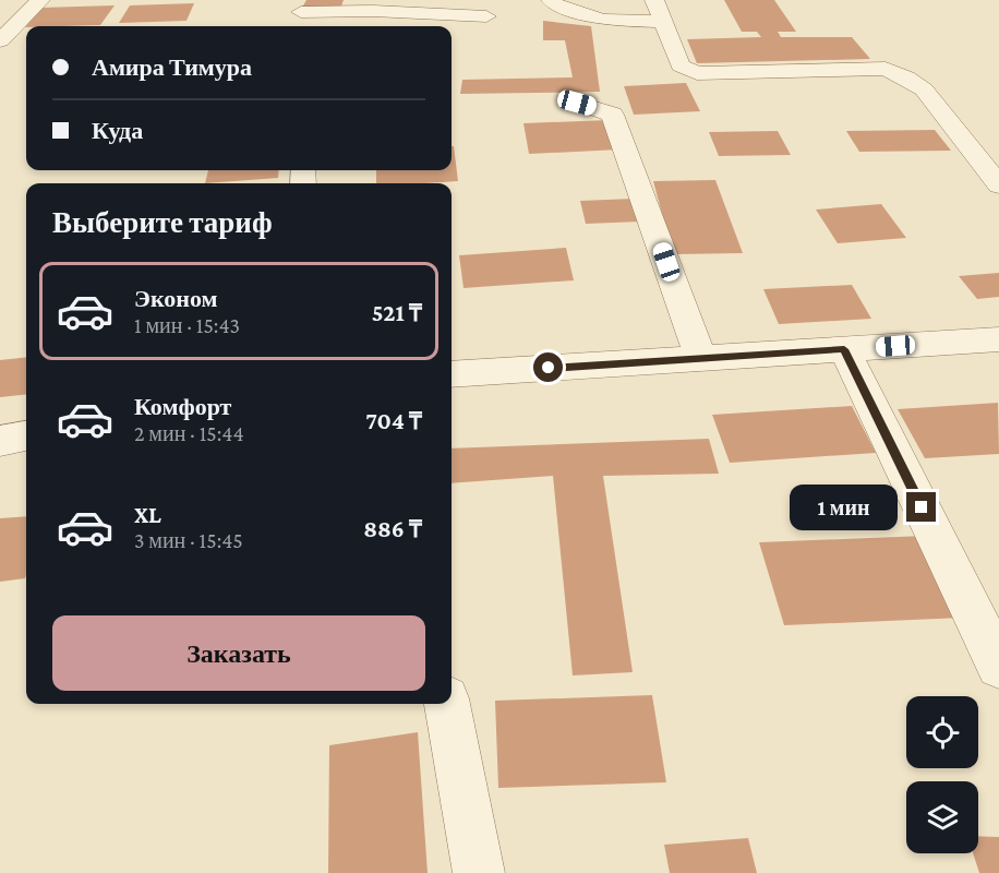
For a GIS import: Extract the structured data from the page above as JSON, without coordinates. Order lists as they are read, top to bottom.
{
  "page": {
    "banner": ["Амира Тимура", "Куда"],
    "heading": "Выберите тариф",
    "list": [
      {
        "name": "Эконом",
        "note": "1 мин · 15:43",
        "value": "521 ₸"
      },
      {
        "name": "Комфорт",
        "note": "2 мин · 15:44",
        "value": "704 ₸"
      },
      {
        "name": "XL",
        "note": "3 мин · 15:45",
        "value": "886 ₸"
      }
    ],
    "bubble": "1 мин",
    "buttons": "Заказать"
  }
}
